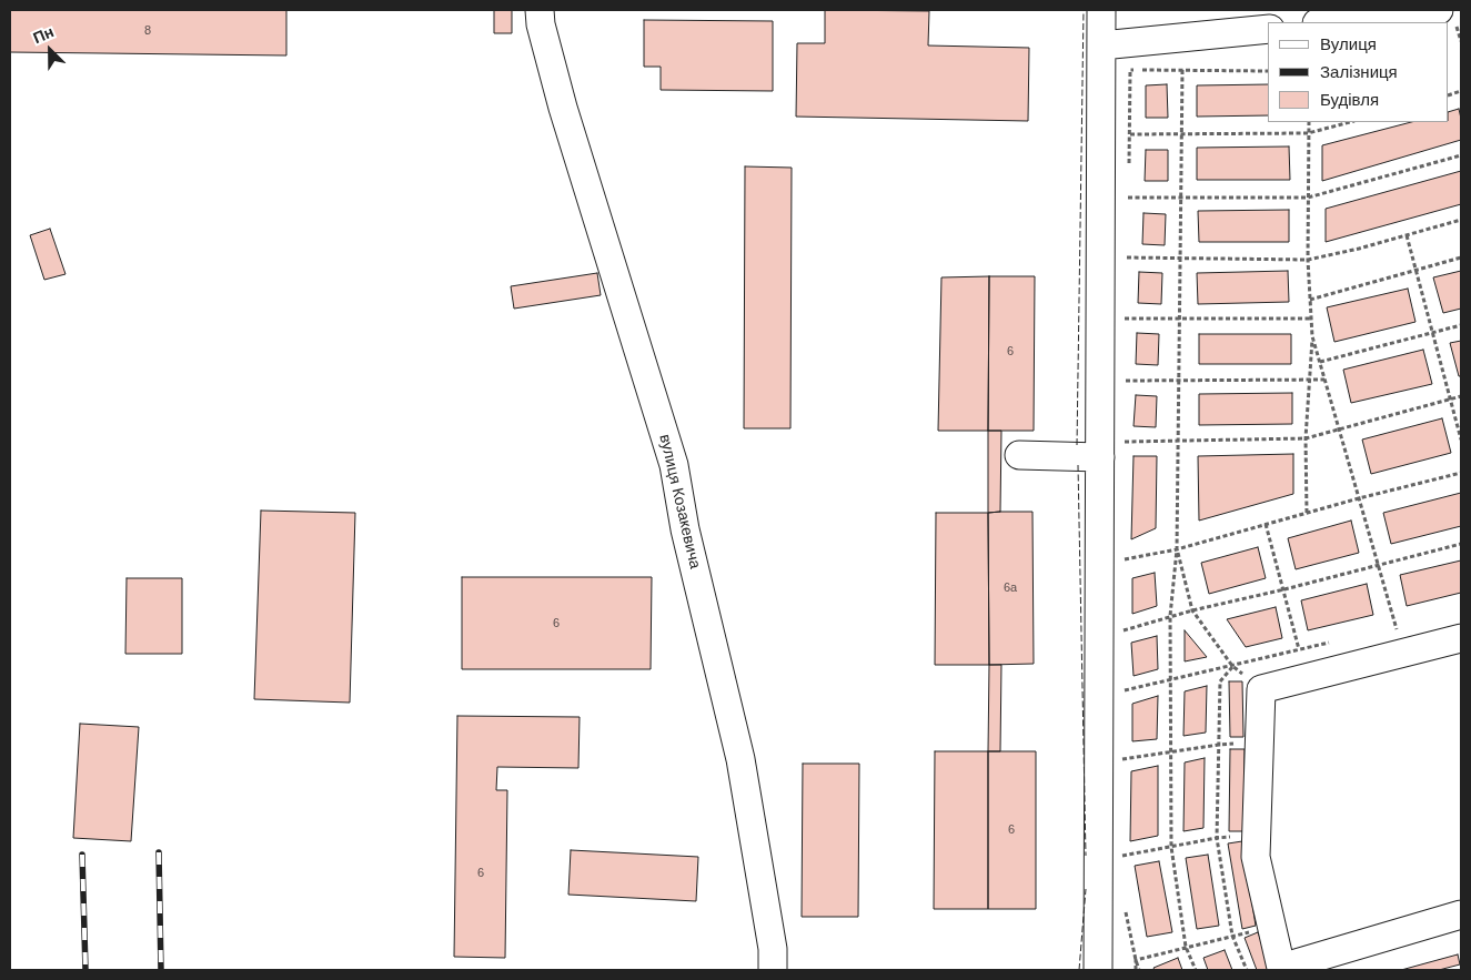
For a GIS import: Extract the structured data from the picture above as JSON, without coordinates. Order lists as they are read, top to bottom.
{
  "streets": {
    "street": ["вулиця Козакевича"]
  },
  "house_numbers": [
    "8",
    "6",
    "6а",
    "6",
    "6",
    "6"
  ],
  "legend": ["Вулиця", "Залізниця", "Будівля"],
  "north": "top left"
}
